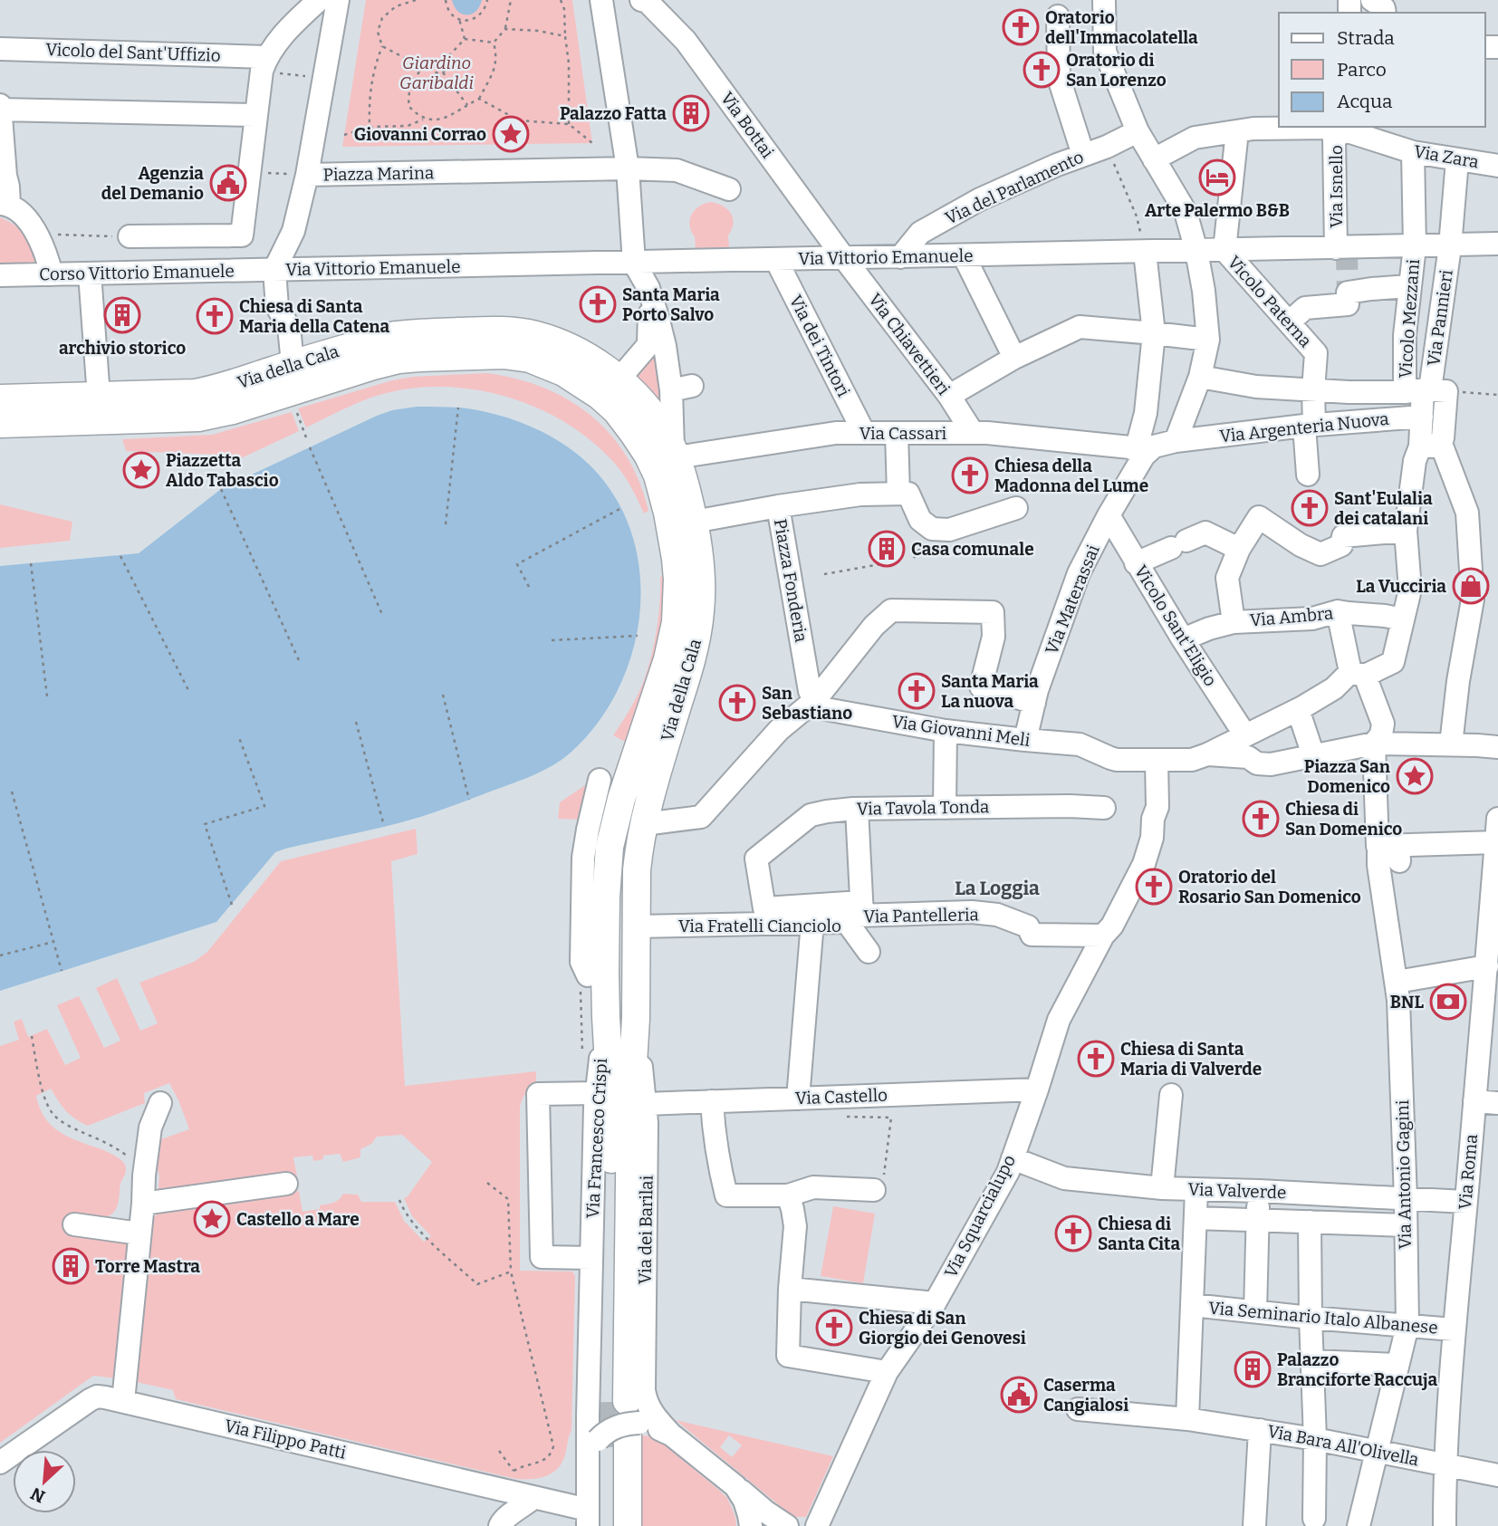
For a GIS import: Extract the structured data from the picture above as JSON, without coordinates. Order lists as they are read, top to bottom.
{
  "streets": {
    "main road": ["Via della Cala", "Via Francesco Crispi"],
    "street": [
      "Vicolo del Sant'Uffizio",
      "Via Bottai",
      "Via Zara",
      "Piazza Marina",
      "Via Isnello",
      "Via del Parlamento",
      "Via Vittorio Emanuele",
      "Corso Vittorio Emanuele",
      "Vicolo Paterna",
      "Via Pannieri",
      "Vicolo Mezzani",
      "Via Chiavettieri",
      "Via dei Tintori",
      "Via Argenteria Nuova",
      "Via Cassari",
      "Piazza Fonderia",
      "Via Materassai",
      "Via Ambra",
      "Vicolo Sant'Eligio",
      "Via Giovanni Meli",
      "Via Tavola Tonda",
      "Via Pantelleria",
      "Via Fratelli Cianciolo",
      "Via Castello",
      "Via Roma",
      "Via Antonio Gagini",
      "Via Valverde",
      "Via Squarcialupo",
      "Via dei Barilai",
      "Via Seminario Italo Albanese",
      "Via Filippo Patti",
      "Via Bara All'Olivella"
    ]
  },
  "crossings": [
    ["Via Bottai", "Via Vittorio Emanuele"],
    ["Via Bottai", "Via Chiavettieri"],
    ["Via Zara", "Via Isnello"],
    ["Via Zara", "Via Pannieri"],
    ["Via Zara", "Vicolo Mezzani"],
    ["Via Isnello", "Via Vittorio Emanuele"],
    ["Via del Parlamento", "Via Vittorio Emanuele"],
    ["Via Vittorio Emanuele", "Corso Vittorio Emanuele"],
    ["Via Vittorio Emanuele", "Vicolo Paterna"],
    ["Via Vittorio Emanuele", "Via Pannieri"],
    ["Via Vittorio Emanuele", "Vicolo Mezzani"],
    ["Via Vittorio Emanuele", "Via Chiavettieri"],
    ["Via Vittorio Emanuele", "Via dei Tintori"],
    ["Vicolo Paterna", "Via Argenteria Nuova"],
    ["Via Pannieri", "Vicolo Mezzani"],
    ["Via Chiavettieri", "Via Cassari"],
    ["Via dei Tintori", "Via Cassari"],
    ["Via della Cala", "Via Cassari"],
    ["Via della Cala", "Piazza Fonderia"],
    ["Via della Cala", "Via Francesco Crispi"],
    ["Via Argenteria Nuova", "Via Cassari"],
    ["Via Argenteria Nuova", "Via Materassai"],
    ["Via Cassari", "Via Materassai"],
    ["Piazza Fonderia", "Via Giovanni Meli"],
    ["Via Materassai", "Vicolo Sant'Eligio"],
    ["Via Materassai", "Via Giovanni Meli"],
    ["Via Ambra", "Vicolo Sant'Eligio"],
    ["Via Giovanni Meli", "Via Squarcialupo"],
    ["Via Tavola Tonda", "Via Pantelleria"],
    ["Via Tavola Tonda", "Via Fratelli Cianciolo"],
    ["Via Pantelleria", "Via Fratelli Cianciolo"],
    ["Via Pantelleria", "Via Squarcialupo"],
    ["Via Castello", "Via Squarcialupo"],
    ["Via Castello", "Via dei Barilai"],
    ["Via Francesco Crispi", "Via Filippo Patti"],
    ["Via Roma", "Via Valverde"],
    ["Via Roma", "Via Seminario Italo Albanese"],
    ["Via Roma", "Via Bara All'Olivella"],
    ["Via Antonio Gagini", "Via Valverde"],
    ["Via Antonio Gagini", "Via Seminario Italo Albanese"],
    ["Via Antonio Gagini", "Via Bara All'Olivella"],
    ["Via Valverde", "Via Squarcialupo"]
  ],
  "districts": ["La Loggia"],
  "parks": ["Giardino Garibaldi"],
  "places": {
    "church": [
      "Oratorio dell'Immacolatella",
      "Oratorio di San Lorenzo",
      "Santa Maria Porto Salvo",
      "Chiesa di Santa Maria della Catena",
      "Chiesa della Madonna del Lume",
      "Sant'Eulalia dei catalani",
      "Santa Maria La nuova",
      "San Sebastiano",
      "Chiesa di San Domenico",
      "Oratorio del Rosario San Domenico",
      "Chiesa di Santa Maria di Valverde",
      "Chiesa di Santa Cita",
      "Chiesa di San Giorgio dei Genovesi"
    ],
    "building": [
      "Palazzo Fatta",
      "archivio storico",
      "Casa comunale",
      "Torre Mastra",
      "Palazzo Branciforte Raccuja"
    ],
    "place": [
      "Giovanni Corrao",
      "Piazzetta Aldo Tabascio",
      "Piazza San Domenico",
      "Castello a Mare"
    ],
    "hotel": ["Arte Palermo B&B"],
    "public building": ["Agenzia del Demanio", "Caserma Cangialosi"],
    "shop": ["La Vucciria"],
    "bank": ["BNL"]
  },
  "legend": ["Strada", "Parco", "Acqua"],
  "north": "bottom left"
}
